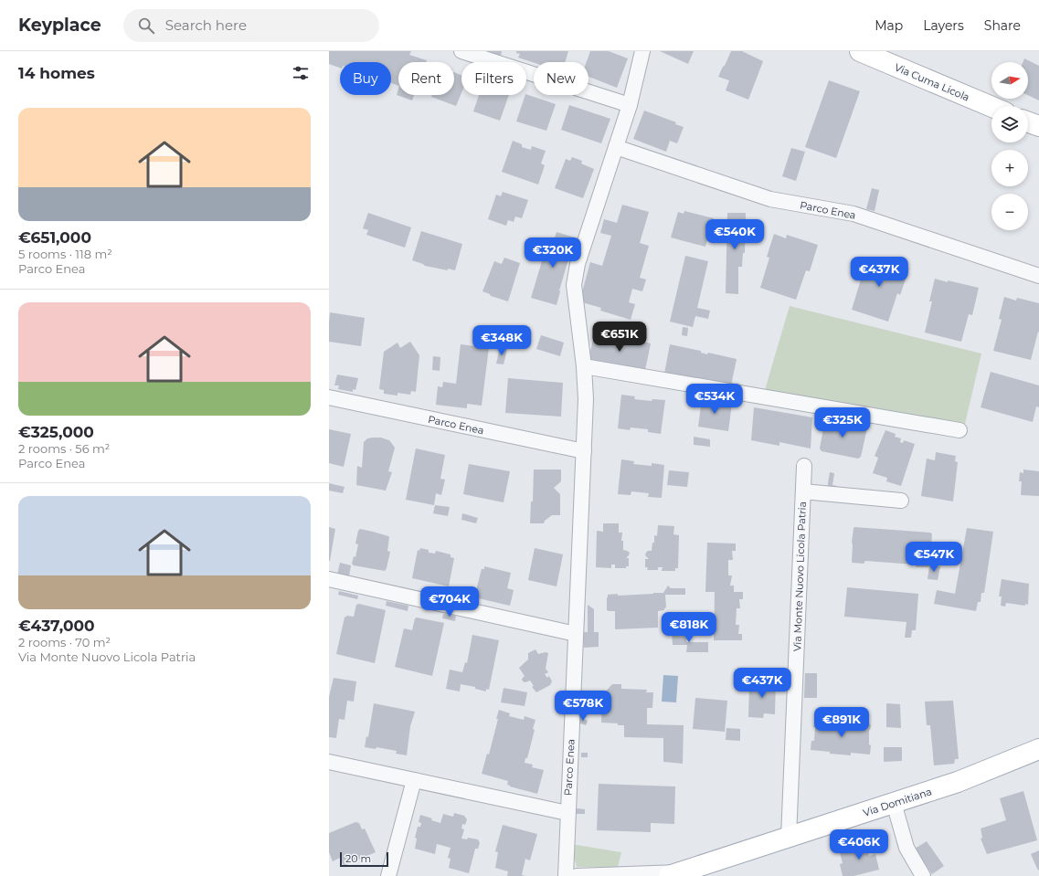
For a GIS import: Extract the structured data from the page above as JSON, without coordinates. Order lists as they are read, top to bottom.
{
  "streets": {
    "main road": ["Via Cuma Licola", "Via Domitiana"],
    "street": ["Parco Enea", "Via Monte Nuovo Licola Patria"]
  },
  "crossings": [
    ["Via Monte Nuovo Licola Patria", "Via Domitiana"]
  ],
  "scale_bar": "20 m",
  "north": "right",
  "page": {
    "header": "Keyplace",
    "search": "Search here",
    "nav": ["Map", "Layers", "Share"],
    "heading": "14 homes",
    "map_buttons": ["+", "−"],
    "chip": [
      "Buy",
      "Rent",
      "Filters",
      "New"
    ],
    "list": [
      {
        "name": "€651,000",
        "note": "5 rooms · 118 m² · Parco Enea"
      },
      {
        "name": "€325,000",
        "note": "2 rooms · 56 m² · Parco Enea"
      },
      {
        "name": "€437,000",
        "note": "2 rooms · 70 m² · Via Monte Nuovo Licola Patria"
      }
    ],
    "price": [
      "€540K",
      "€320K",
      "€437K",
      "€651K",
      "€348K",
      "€534K",
      "€325K",
      "€547K",
      "€704K",
      "€818K",
      "€437K",
      "€578K",
      "€891K",
      "€406K"
    ],
    "scale": "20 m"
  }
}
